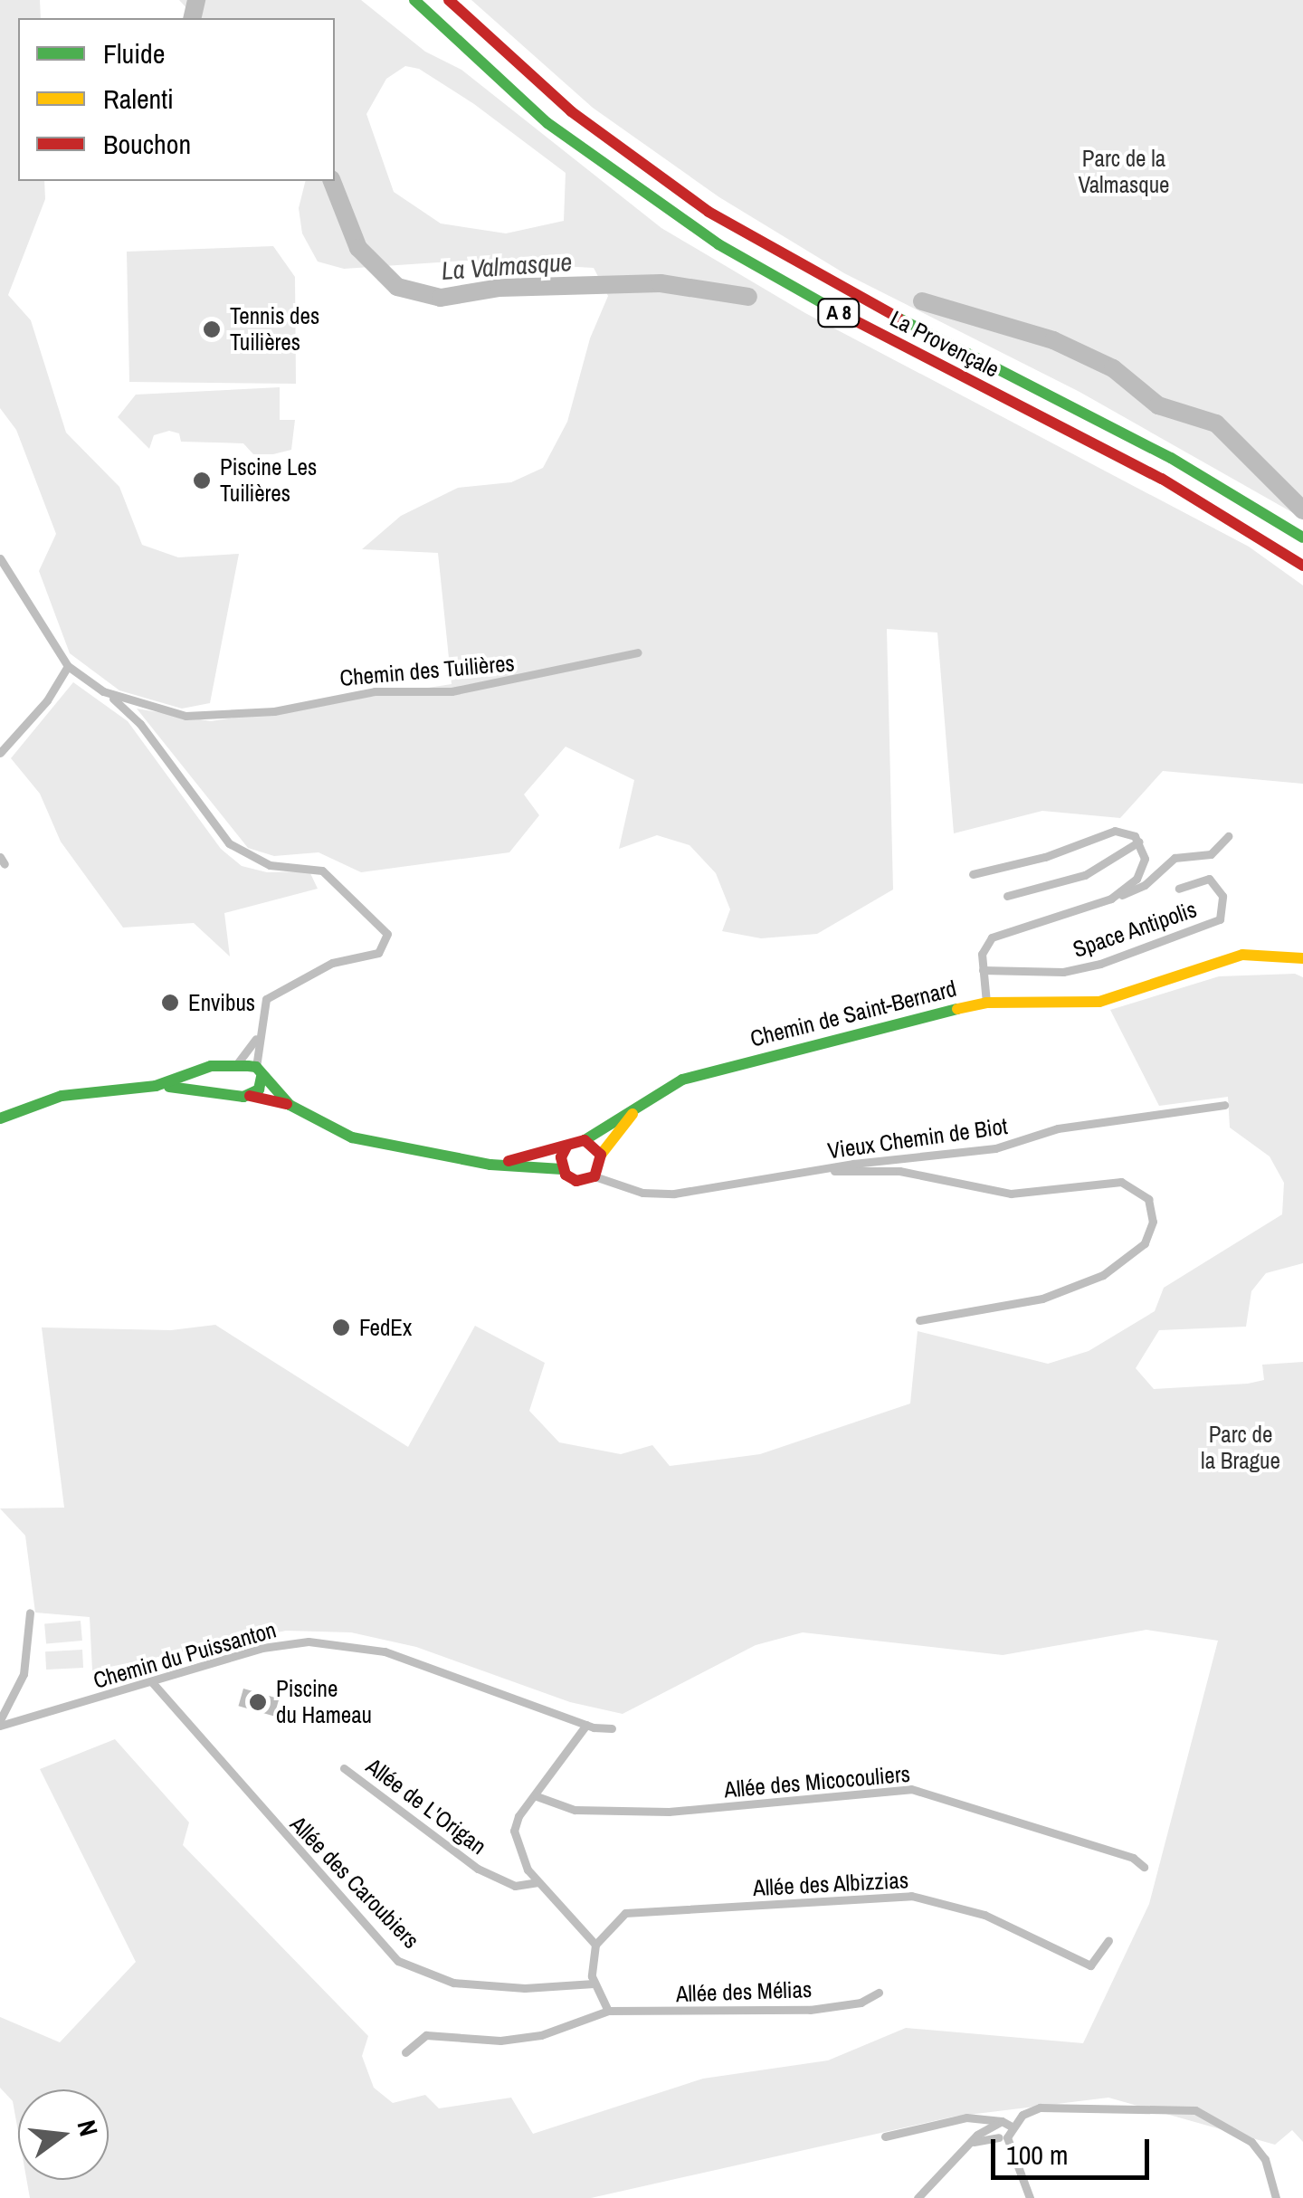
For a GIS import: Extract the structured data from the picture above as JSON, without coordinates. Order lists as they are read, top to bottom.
{
  "streets": {
    "main road": ["A 8", "La Provençale", "Chemin de Saint-Bernard"],
    "street": [
      "Chemin des Tuilières",
      "Space Antipolis",
      "Vieux Chemin de Biot",
      "Chemin du Puissanton",
      "Allée des Micocouliers",
      "Allée de L'Origan",
      "Allée des Caroubiers",
      "Allée des Albizzias",
      "Allée des Mélias"
    ]
  },
  "crossings": [
    ["Chemin de Saint-Bernard", "Vieux Chemin de Biot"],
    ["Chemin du Puissanton", "Allée des Caroubiers"]
  ],
  "water": ["La Valmasque"],
  "parks": ["Parc de la Valmasque", "Parc de la Brague"],
  "places": [
    "Tennis des Tuilières",
    "Piscine Les Tuilières",
    "Envibus",
    "FedEx",
    "Piscine du Hameau"
  ],
  "legend": ["Fluide", "Ralenti", "Bouchon"],
  "scale_bar": "100 m",
  "north": "right"
}
